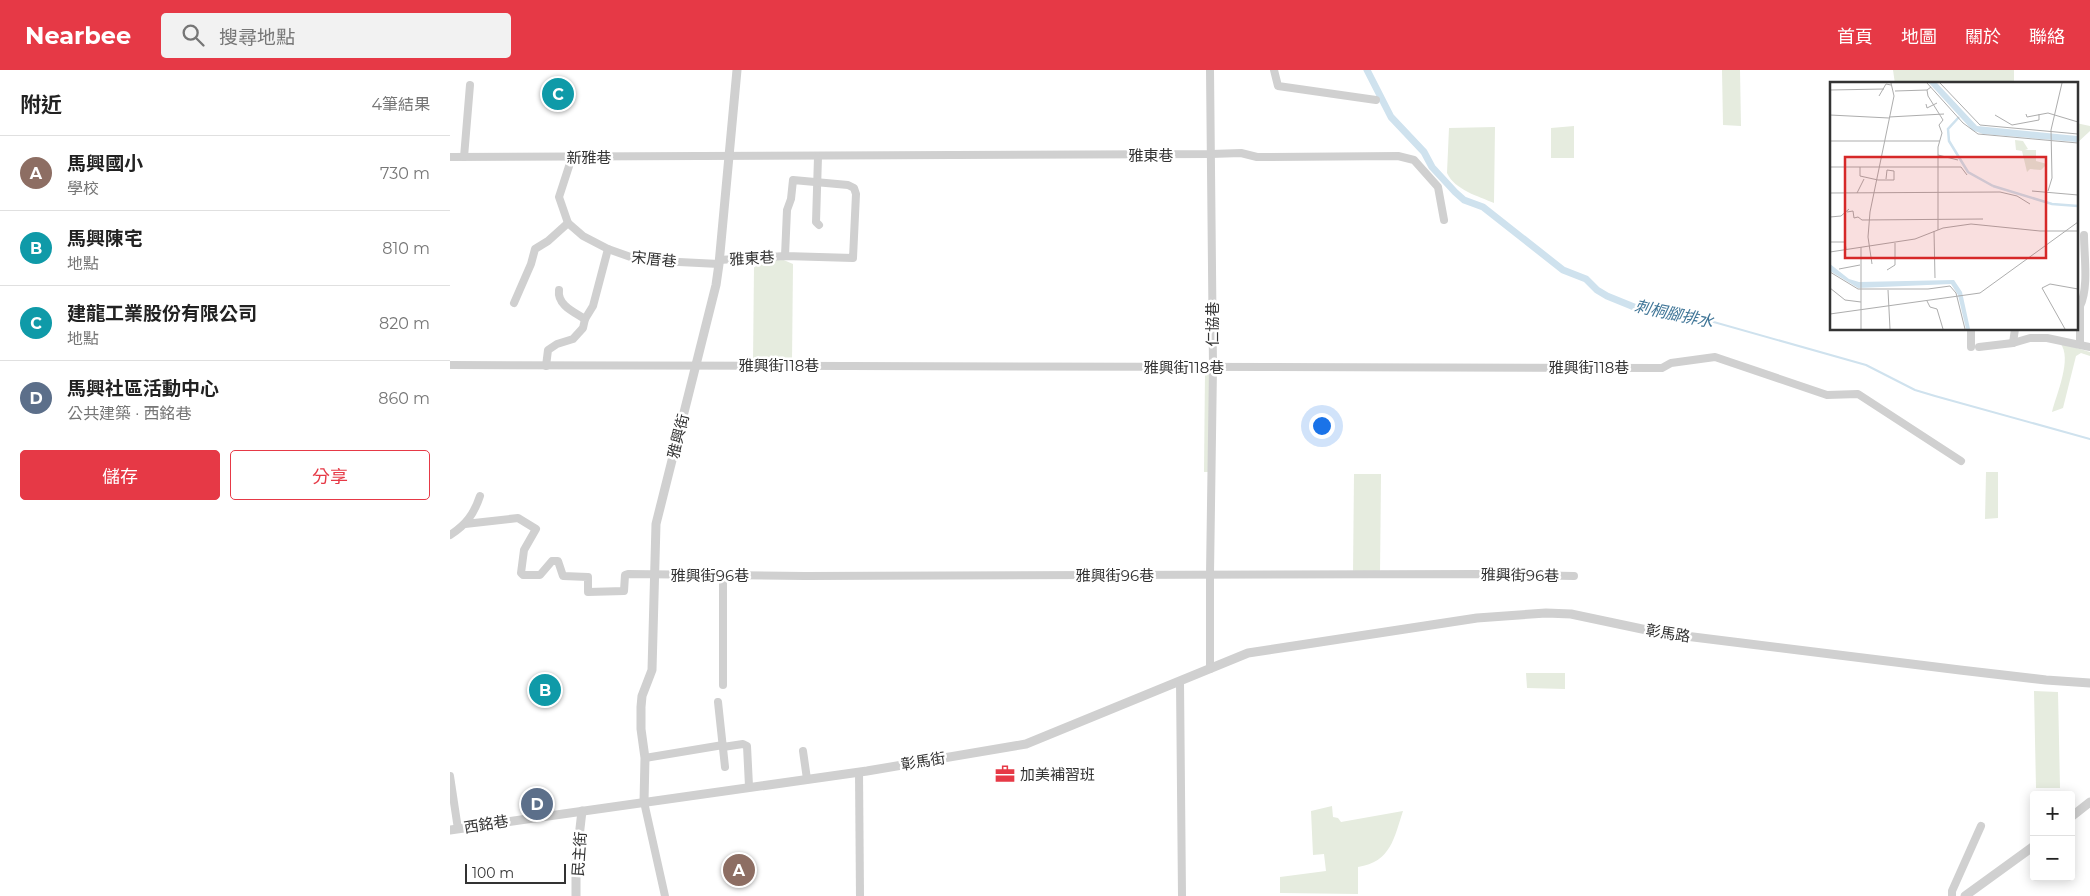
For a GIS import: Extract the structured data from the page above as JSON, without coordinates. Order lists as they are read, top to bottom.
{
  "streets": {
    "street": [
      "雅東巷",
      "新雅巷",
      "宋厝巷",
      "仁協巷",
      "雅興街118巷",
      "雅興街",
      "雅興街96巷",
      "彰馬路",
      "彰馬街",
      "西銘巷",
      "民主街"
    ]
  },
  "crossings": [
    ["雅東巷", "新雅巷"],
    ["雅東巷", "宋厝巷"],
    ["雅東巷", "仁協巷"],
    ["雅東巷", "雅興街"],
    ["新雅巷", "雅興街"],
    ["宋厝巷", "雅興街"],
    ["仁協巷", "雅興街118巷"],
    ["仁協巷", "雅興街96巷"],
    ["仁協巷", "彰馬街"],
    ["雅興街118巷", "雅興街"],
    ["雅興街", "雅興街96巷"],
    ["雅興街", "彰馬街"],
    ["彰馬路", "彰馬街"],
    ["彰馬街", "西銘巷"],
    ["彰馬街", "民主街"],
    ["西銘巷", "民主街"]
  ],
  "water": ["刺桐腳排水"],
  "places": {
    "office": ["加美補習班"]
  },
  "scale_bar": "100 m",
  "page": {
    "header": "Nearbee",
    "search": "搜尋地點",
    "nav": [
      "首頁",
      "地圖",
      "關於",
      "聯絡"
    ],
    "heading": ["附近", "4筆結果"],
    "pins": [
      "C",
      "B",
      "D",
      "A"
    ],
    "list": [
      {
        "mark": "A",
        "name": "馬興國小",
        "note": "學校",
        "value": "730 m"
      },
      {
        "mark": "B",
        "name": "馬興陳宅",
        "note": "地點",
        "value": "810 m"
      },
      {
        "mark": "C",
        "name": "建龍工業股份有限公司",
        "note": "地點",
        "value": "820 m"
      },
      {
        "mark": "D",
        "name": "馬興社區活動中心",
        "note": "公共建築 · 西銘巷",
        "value": "860 m"
      }
    ],
    "buttons": ["儲存", "分享"],
    "map_buttons": ["+", "−"],
    "scale": "100 m"
  }
}
